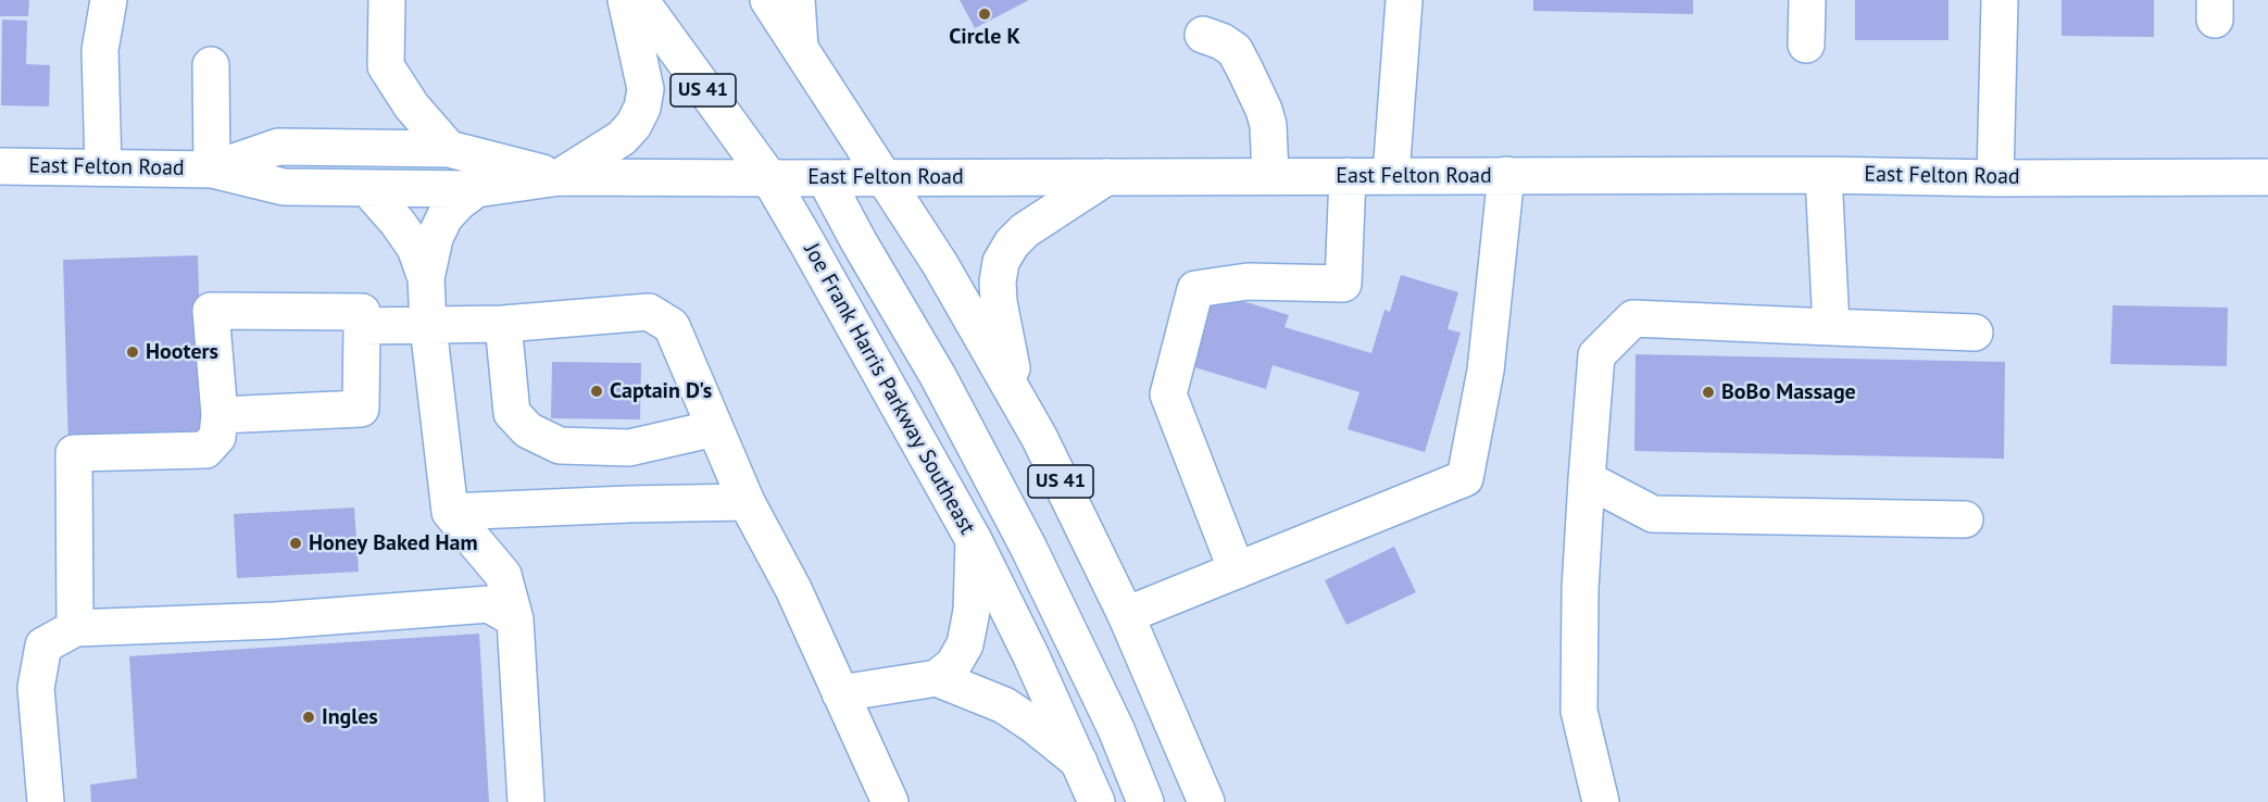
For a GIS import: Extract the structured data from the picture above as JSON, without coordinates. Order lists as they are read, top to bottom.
{
  "streets": {
    "main road": ["US 41", "East Felton Road", "Joe Frank Harris Parkway Southeast"]
  },
  "crossings": [
    ["US 41", "East Felton Road"],
    ["East Felton Road", "Joe Frank Harris Parkway Southeast"]
  ],
  "places": [
    "Circle K",
    "Hooters",
    "Captain D's",
    "BoBo Massage",
    "Honey Baked Ham",
    "Ingles"
  ]
}
